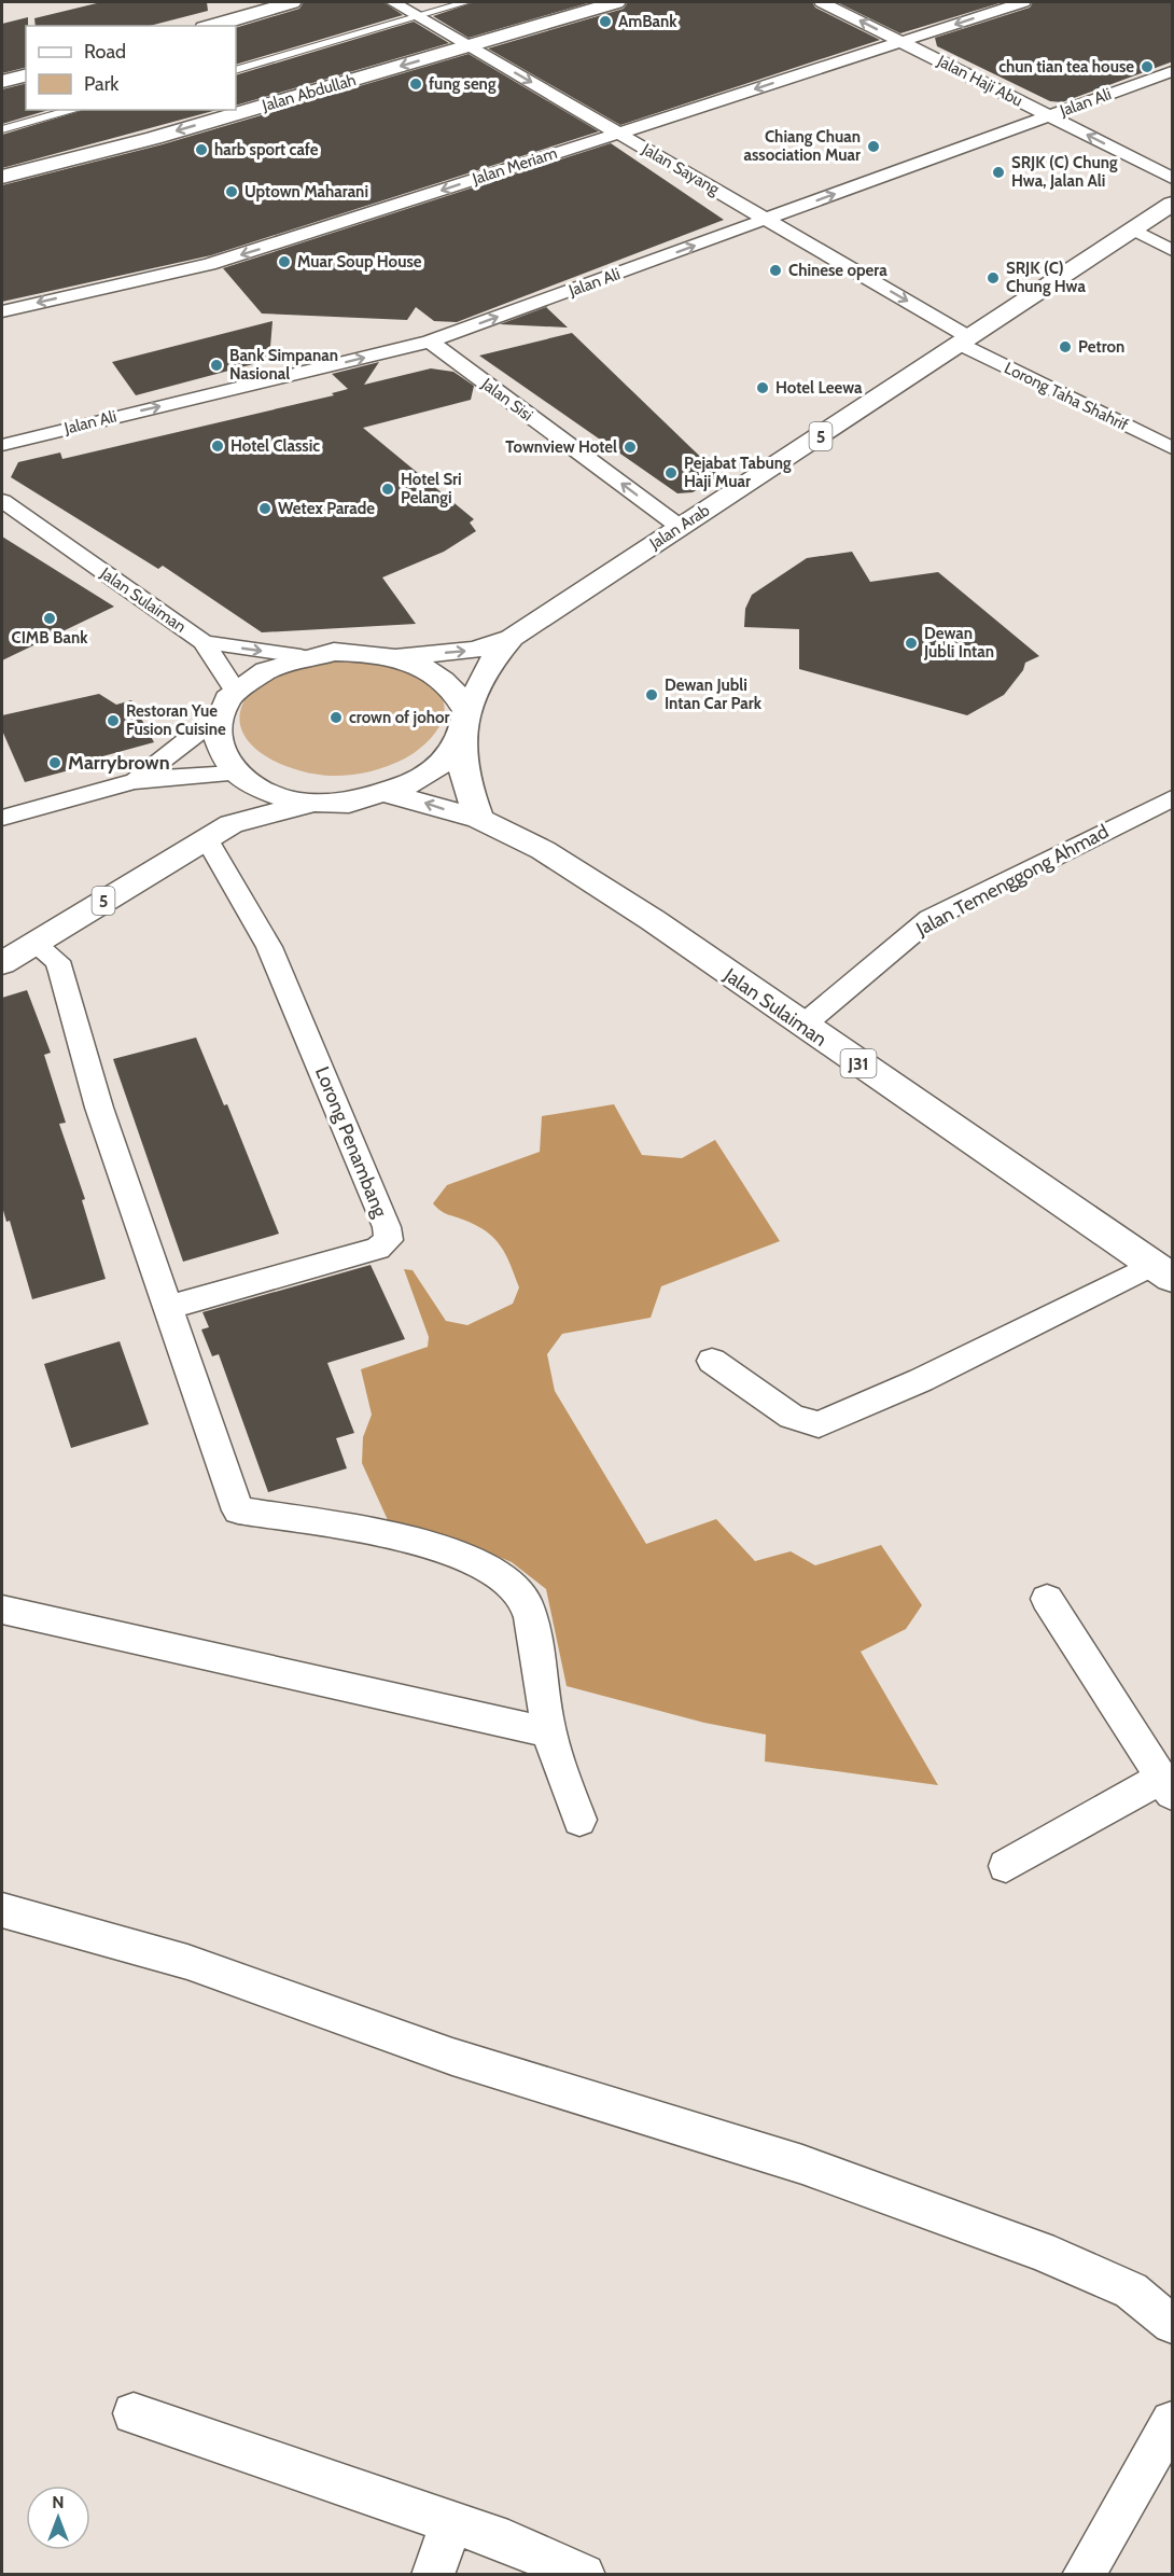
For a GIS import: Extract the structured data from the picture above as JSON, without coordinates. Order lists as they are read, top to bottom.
{
  "streets": {
    "main road": [
      "Jalan Abdullah",
      "5",
      "Jalan Arab",
      "Jalan Sulaiman",
      "J31"
    ],
    "street": [
      "Jalan Haji Abu",
      "Jalan Ali",
      "Jalan Meriam",
      "Jalan Sayang",
      "Lorong Taha Shahrif",
      "Jalan Sisi",
      "Jalan Temenggong Ahmad",
      "Lorong Penambang"
    ]
  },
  "crossings": [
    ["Jalan Haji Abu", "Jalan Ali"],
    ["Jalan Haji Abu", "Jalan Meriam"],
    ["Jalan Abdullah", "Jalan Sayang"],
    ["Jalan Ali", "Jalan Sayang"],
    ["Jalan Ali", "Jalan Sisi"],
    ["Jalan Meriam", "Jalan Sayang"],
    ["Jalan Sayang", "Lorong Taha Shahrif"],
    ["Jalan Sayang", "Jalan Arab"],
    ["Lorong Taha Shahrif", "Jalan Arab"],
    ["Jalan Sisi", "Jalan Arab"],
    ["5", "Jalan Arab"],
    ["5", "Jalan Sulaiman"],
    ["5", "J31"],
    ["5", "Lorong Penambang"],
    ["Jalan Arab", "Jalan Sulaiman"],
    ["Jalan Arab", "J31"],
    ["Jalan Sulaiman", "Jalan Temenggong Ahmad"],
    ["Jalan Sulaiman", "J31"]
  ],
  "one_way": [
    "Jalan Haji Abu",
    "Jalan Abdullah",
    "Jalan Ali",
    "Jalan Meriam",
    "Jalan Sayang",
    "Jalan Sisi"
  ],
  "places": [
    "AmBank",
    "chun tian tea house",
    "fung seng",
    "Chiang Chuan association Muar",
    "harb sport cafe",
    "SRJK (C) Chung Hwa, Jalan Ali",
    "Uptown Maharani",
    "Muar Soup House",
    "Chinese opera",
    "SRJK (C) Chung Hwa",
    "Petron",
    "Bank Simpanan Nasional",
    "Hotel Leewa",
    "Hotel Classic",
    "Townview Hotel",
    "Pejabat Tabung Haji Muar",
    "Hotel Sri Pelangi",
    "Wetex Parade",
    "CIMB Bank",
    "Dewan Jubli Intan",
    "Dewan Jubli Intan Car Park",
    "crown of johor",
    "Restoran Yue Fusion Cuisine",
    "Marrybrown"
  ],
  "legend": ["Road", "Park"],
  "north": "top"
}
